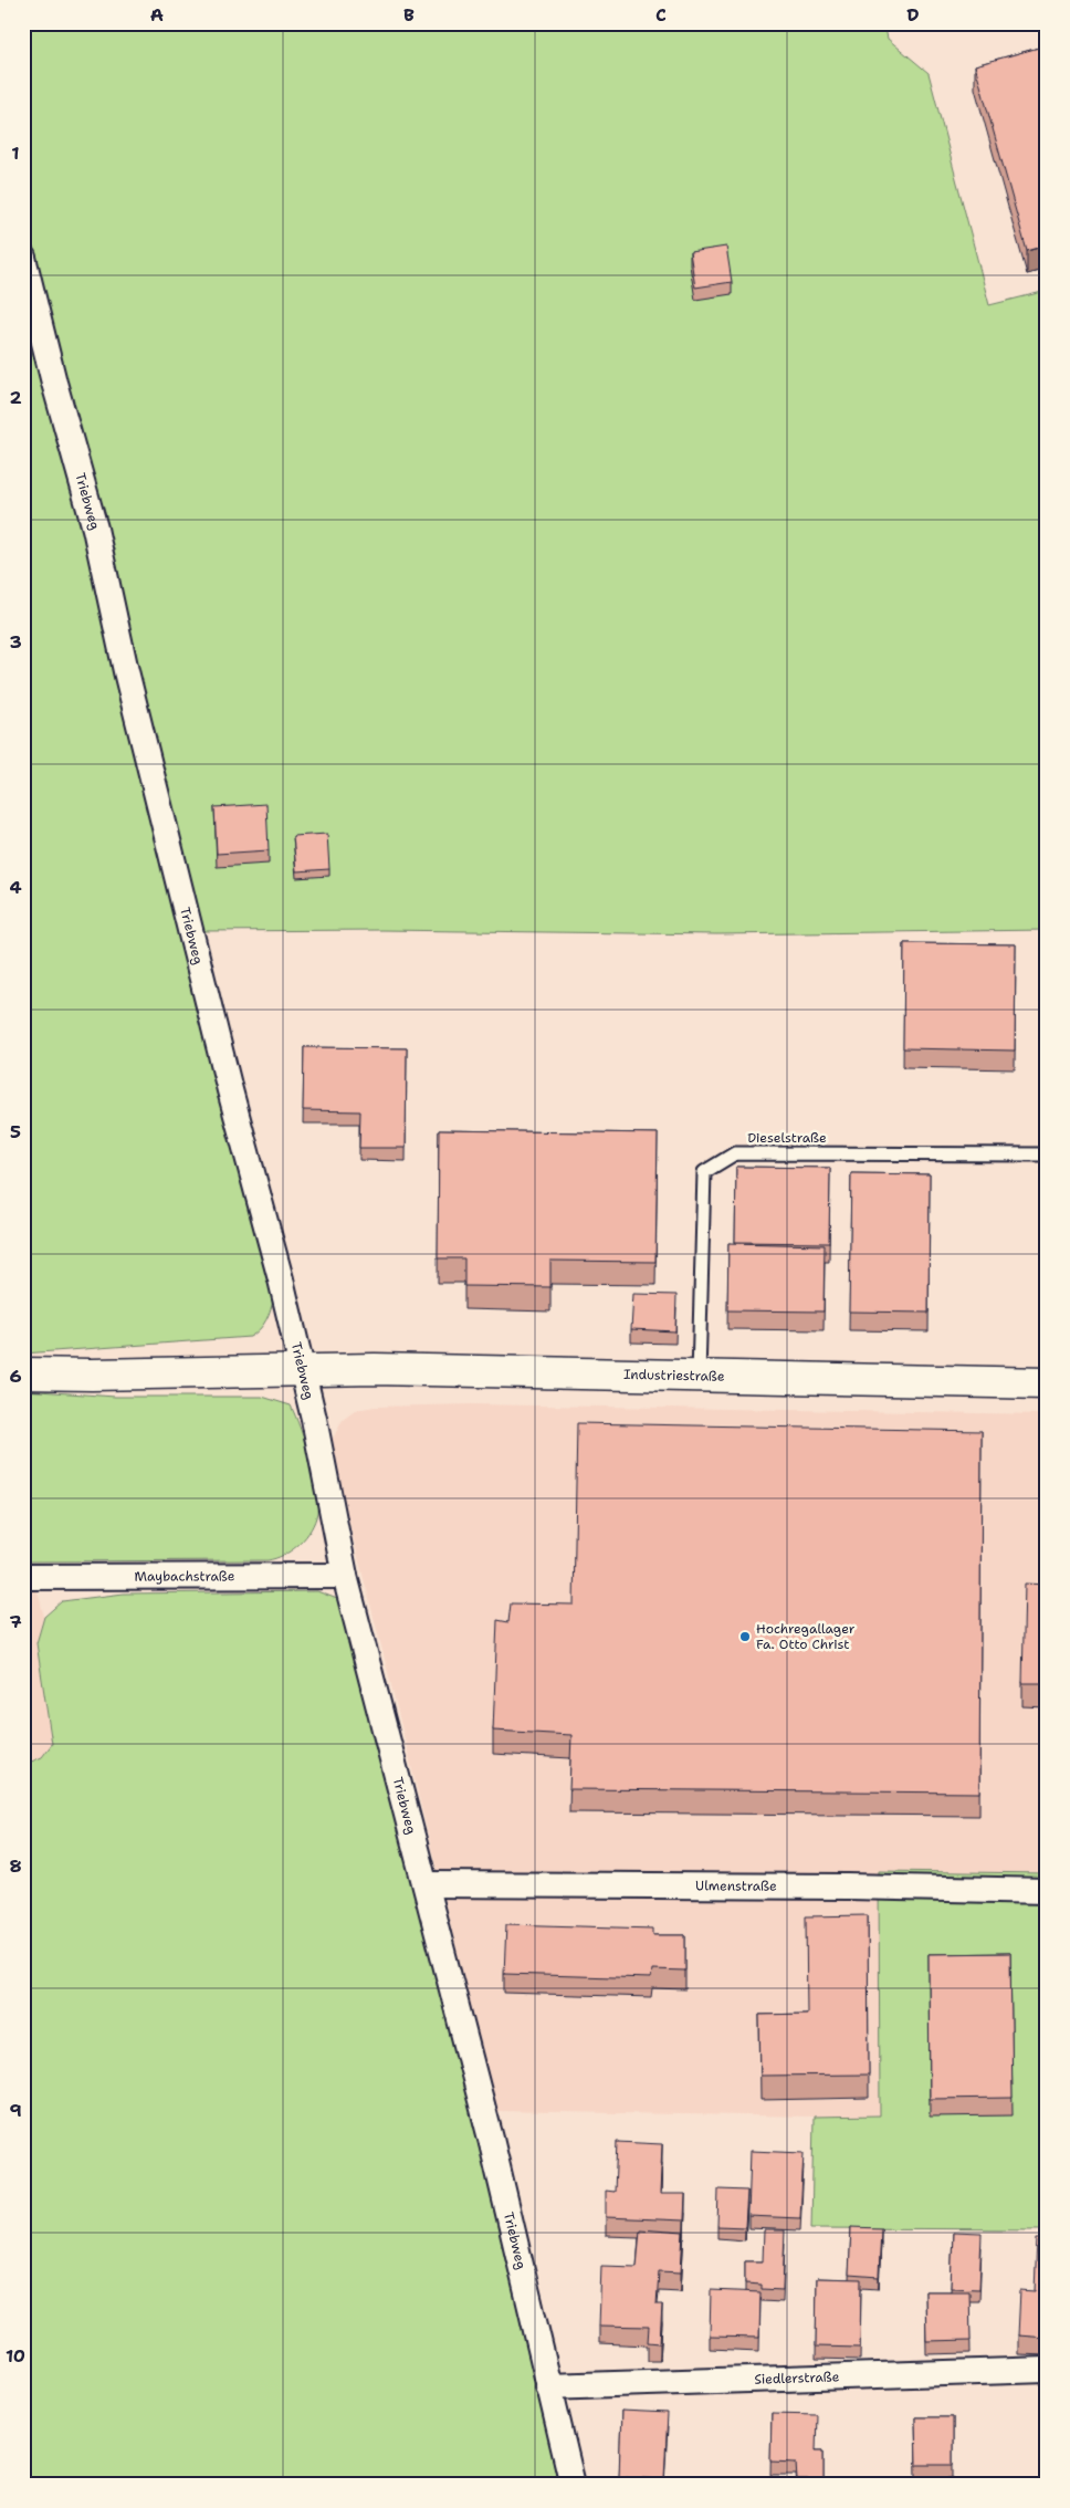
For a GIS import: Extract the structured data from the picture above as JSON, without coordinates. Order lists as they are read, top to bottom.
{
  "streets": {
    "street": [
      "Triebweg",
      "Industriestraße",
      "Maybachstraße",
      "Ulmenstraße",
      "Siedlerstraße"
    ],
    "lane": ["Dieselstraße"]
  },
  "crossings": [
    ["Triebweg", "Industriestraße"],
    ["Triebweg", "Maybachstraße"],
    ["Triebweg", "Ulmenstraße"],
    ["Triebweg", "Siedlerstraße"],
    ["Dieselstraße", "Industriestraße"]
  ],
  "places": ["Hochregallager Fa. Otto Christ"],
  "grid": {
    "columns": [
      "A",
      "B",
      "C",
      "D"
    ],
    "rows": [
      "1",
      "2",
      "3",
      "4",
      "5",
      "6",
      "7",
      "8",
      "9",
      "10"
    ]
  }
}
